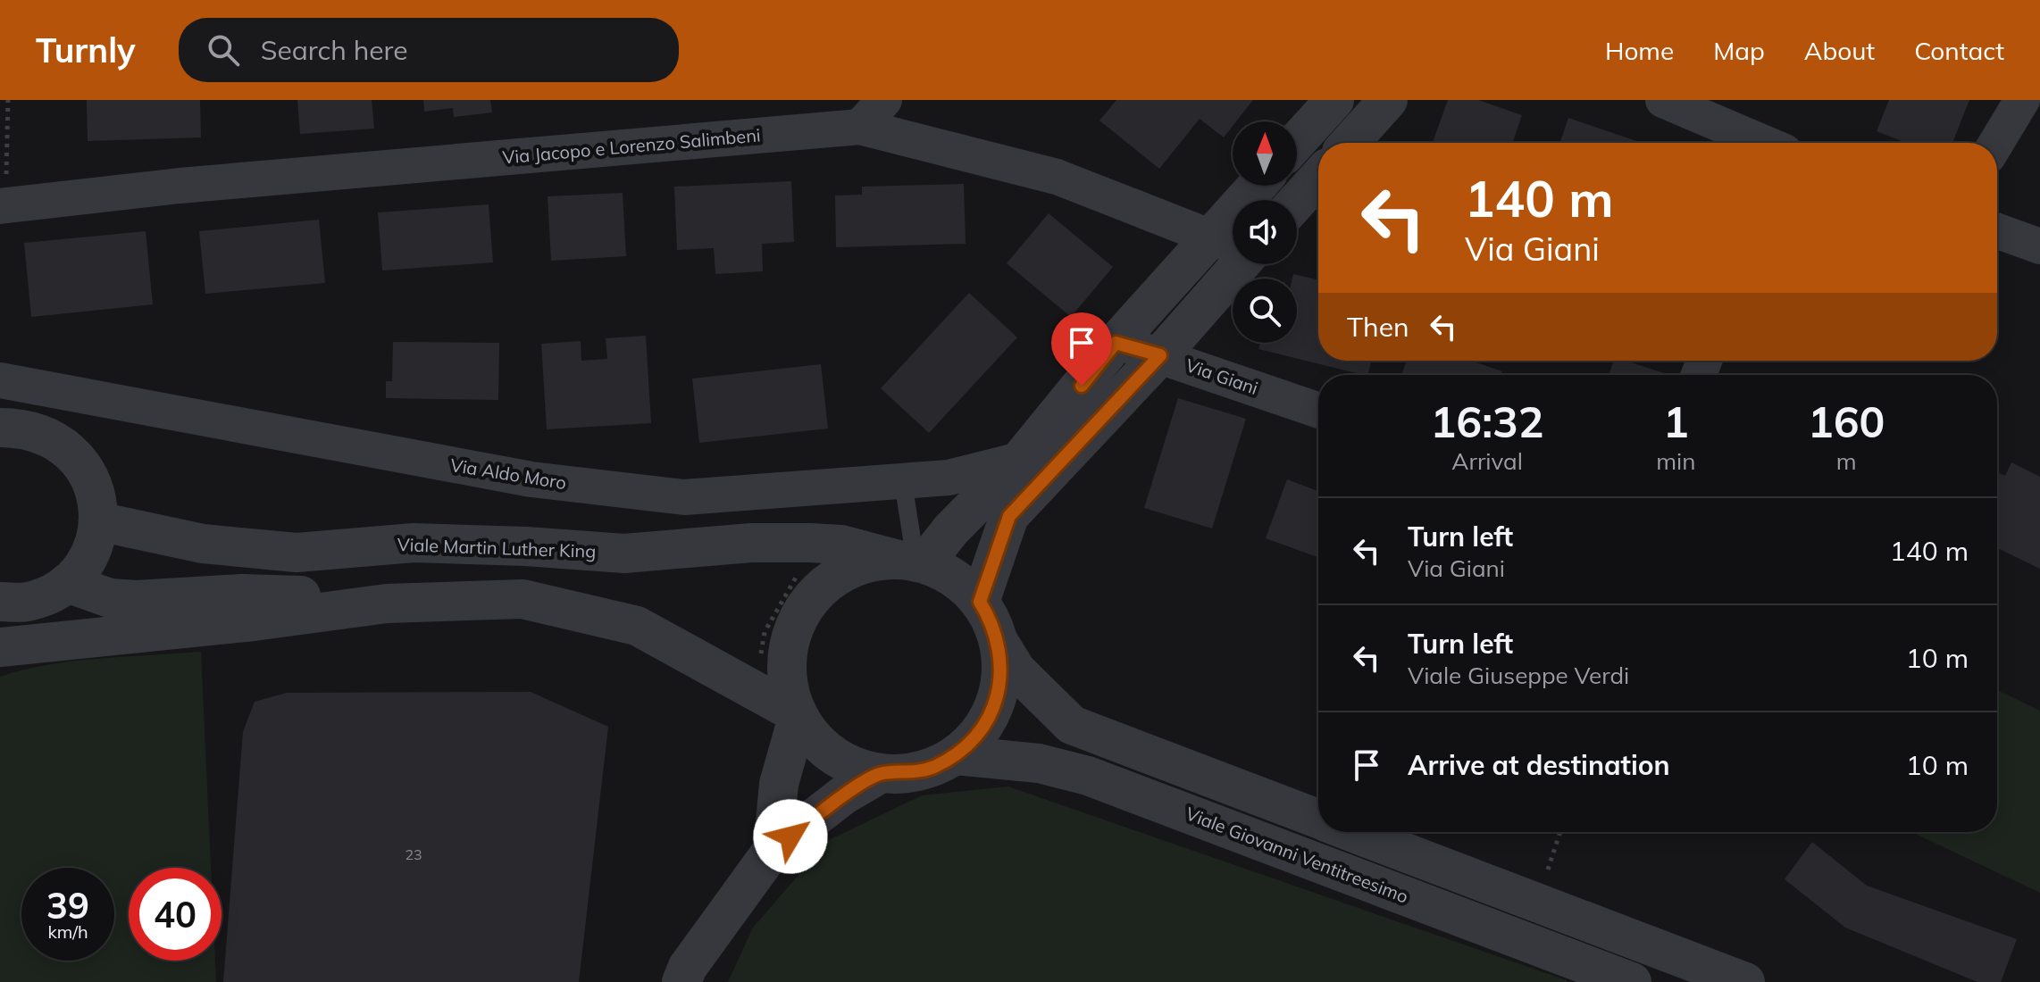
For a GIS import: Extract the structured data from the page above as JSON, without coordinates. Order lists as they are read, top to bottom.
{
  "streets": {
    "street": [
      "Via Jacopo e Lorenzo Salimbeni",
      "Via Giani",
      "Via Aldo Moro",
      "Viale Martin Luther King",
      "Viale Giovanni Ventitreesimo"
    ]
  },
  "crossings": [
    ["Viale Martin Luther King", "Viale Giovanni Ventitreesimo"]
  ],
  "house_numbers": ["23"],
  "north": "top",
  "page": {
    "header": "Turnly",
    "search": "Search here",
    "nav": [
      "Home",
      "Map",
      "About",
      "Contact"
    ],
    "turn": ["140 m", "Via Giani"],
    "then": "Then",
    "eta": [
      "16:32",
      "Arrival",
      "1",
      "min",
      "160",
      "m"
    ],
    "list": [
      {
        "name": "Turn left",
        "note": "Via Giani",
        "value": "140 m"
      },
      {
        "name": "Turn left",
        "note": "Viale Giuseppe Verdi",
        "value": "10 m"
      },
      {
        "name": "Arrive at destination",
        "value": "10 m"
      }
    ],
    "speed": "39 km/h",
    "limit": "40"
  }
}
